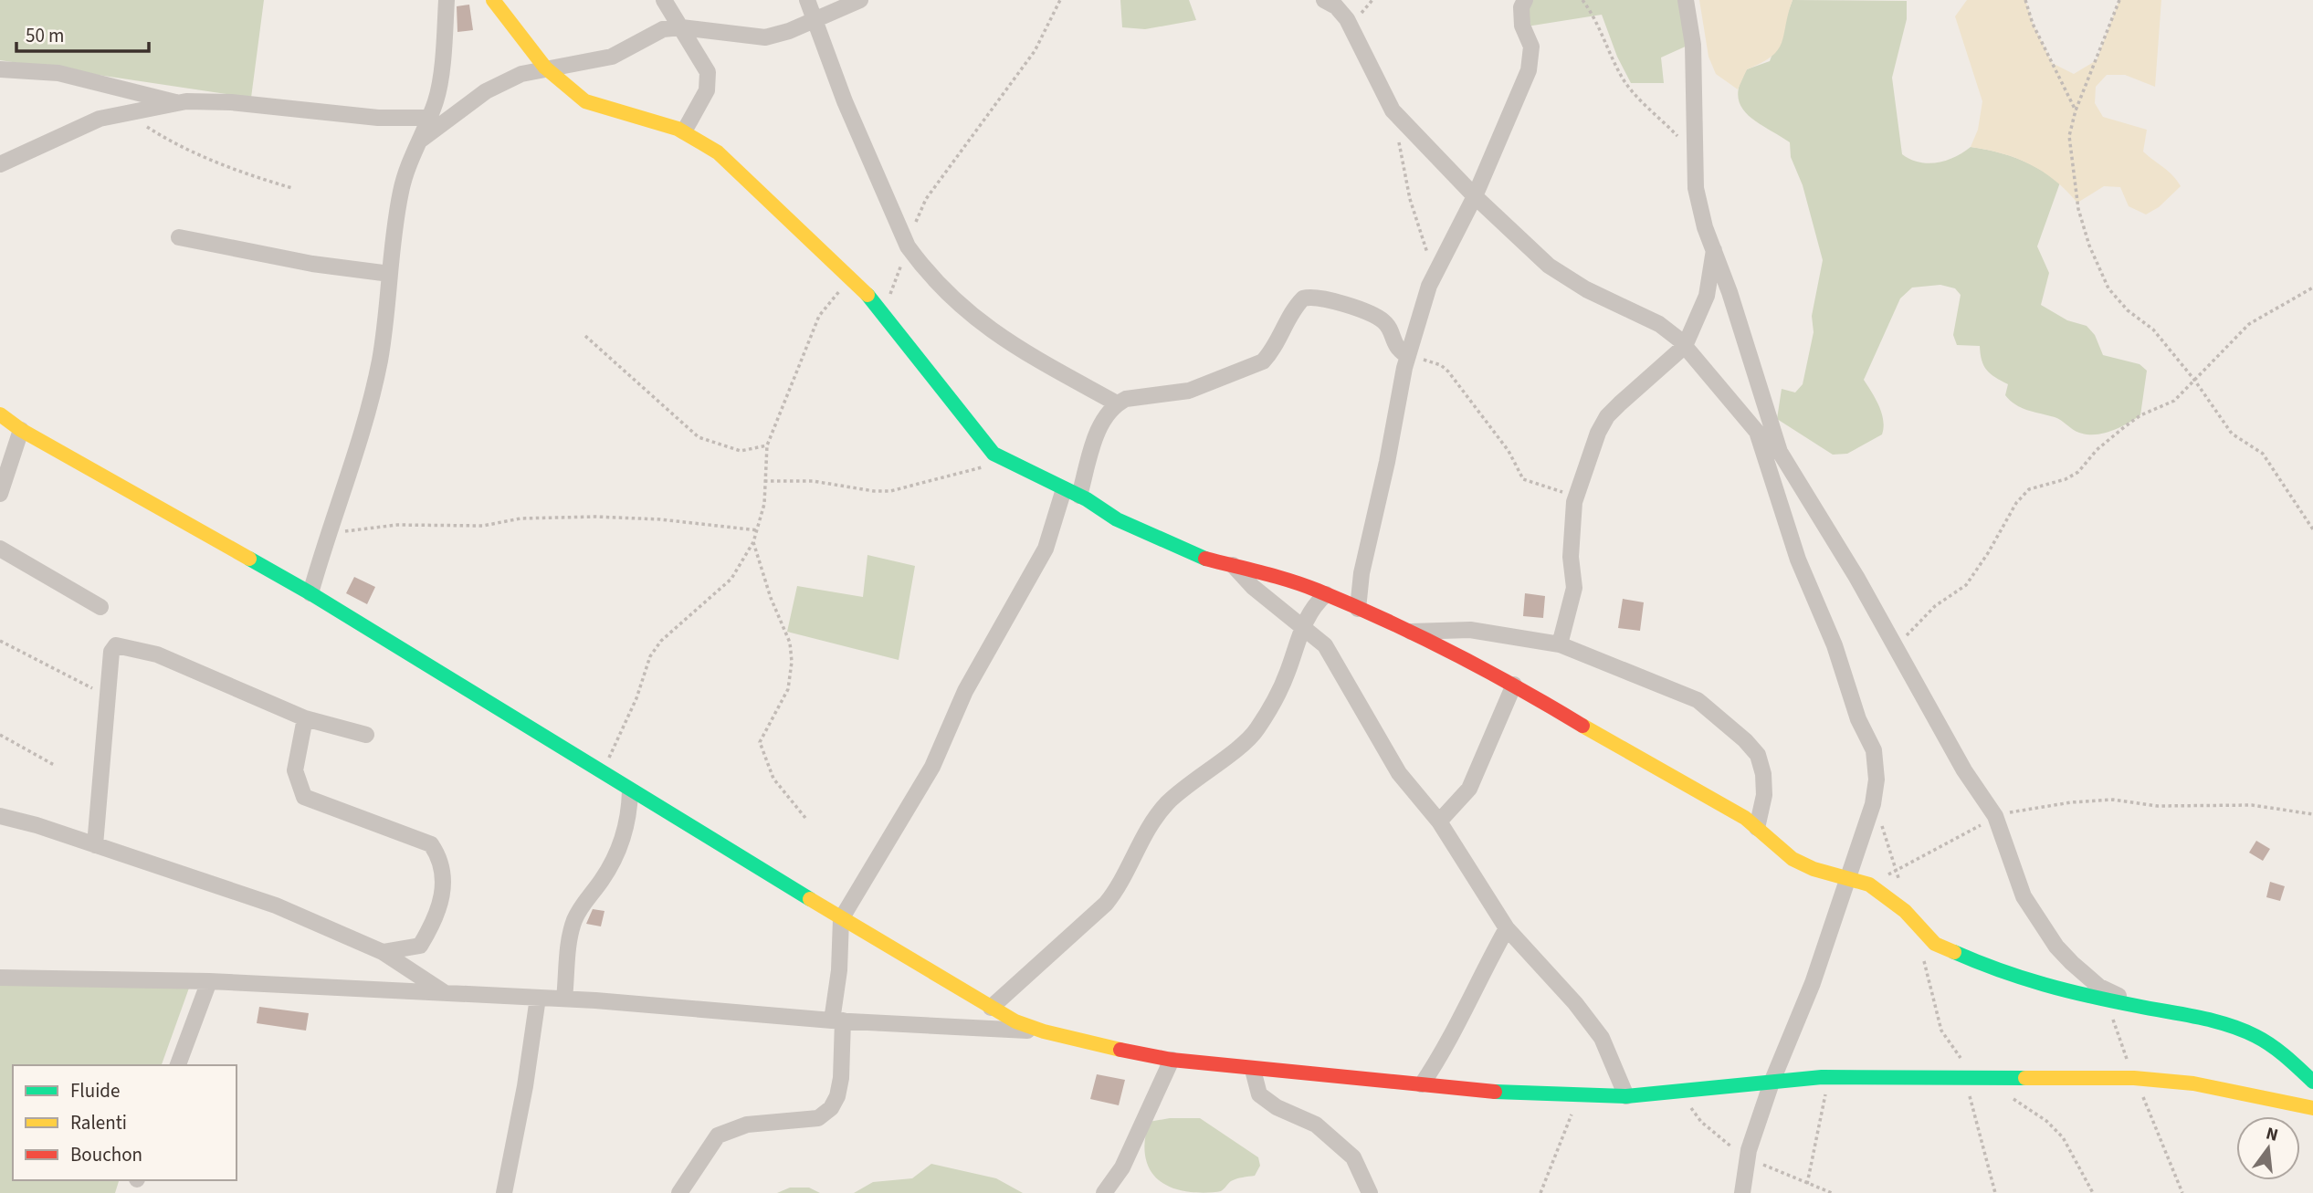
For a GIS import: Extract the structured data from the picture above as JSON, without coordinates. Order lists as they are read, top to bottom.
{
  "legend": ["Fluide", "Ralenti", "Bouchon"],
  "scale_bar": "50 m",
  "north": "top"
}
